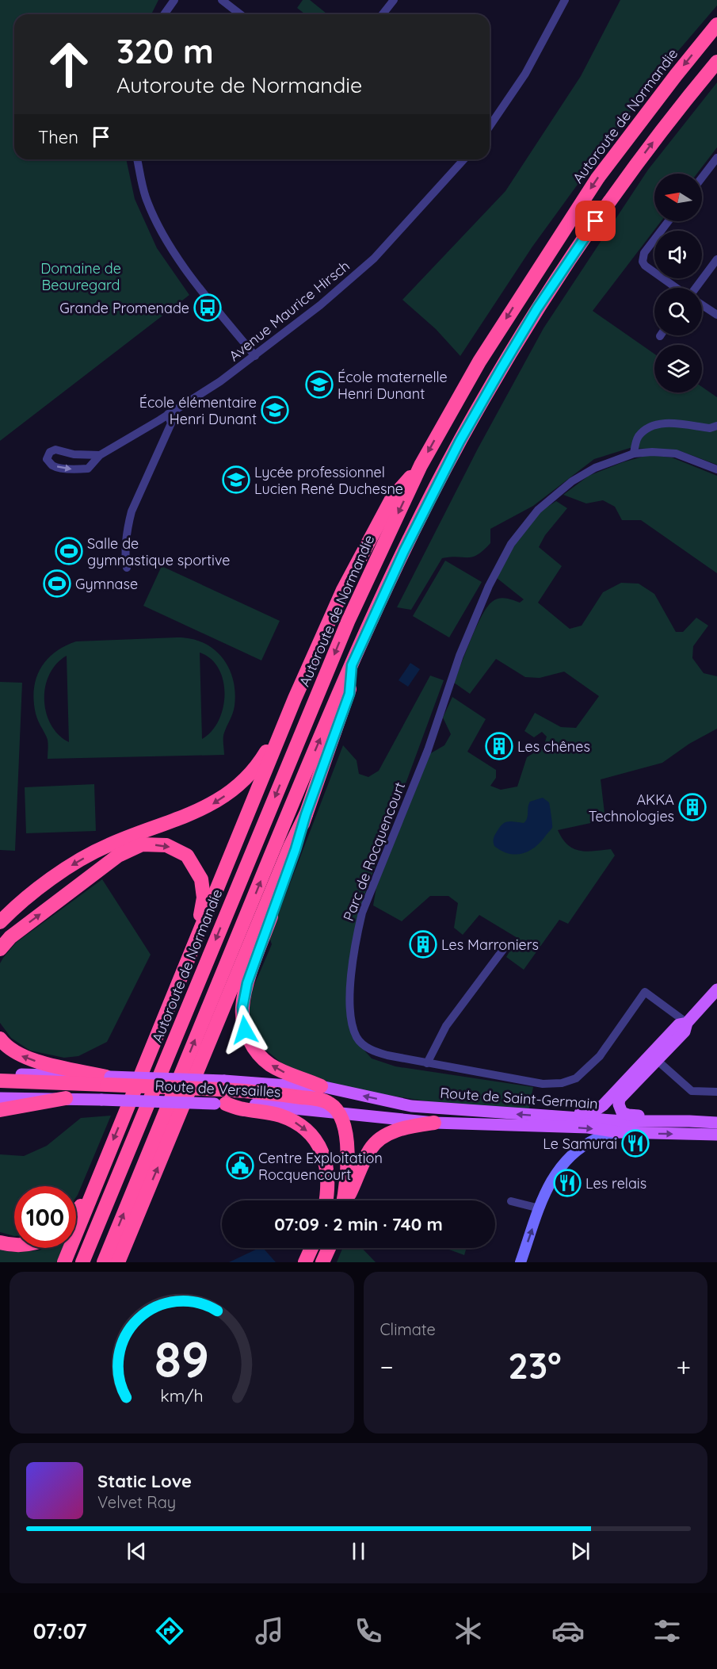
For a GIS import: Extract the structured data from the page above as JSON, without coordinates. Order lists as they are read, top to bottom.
{
  "streets": {
    "highway": ["Autoroute de Normandie"],
    "main road": ["Route de Versailles", "Route de Saint-Germain"],
    "street": ["Avenue Maurice Hirsch", "Parc de Rocquencourt"]
  },
  "crossings": [
    ["Route de Versailles", "Route de Saint-Germain"]
  ],
  "parks": ["Domaine de Beauregard"],
  "places": {
    "bus stop": ["Grande Promenade"],
    "school or university": ["École maternelle Henri Dunant", "École élémentaire Henri Dunant", "Lycée professionnel Lucien René Duchesne"],
    "sports": ["Salle de gymnastique sportive", "Gymnase"],
    "building": ["Les chênes", "AKKA Technologies", "Les Marroniers"],
    "restaurant": ["Le Samurai", "Les relais"],
    "public building": ["Centre Exploitation Rocquencourt"]
  },
  "north": "left",
  "page": {
    "turn": ["320 m", "Autoroute de Normandie"],
    "then": "Then",
    "limit": "100",
    "trip": "07:09 · 2 min · 740 m",
    "tile": "Climate",
    "heat": ["−", "23°", "+"],
    "song": ["Static Love", "Velvet Ray"],
    "tabs": "07:07",
    "gauge": ["89", "km/h"]
  }
}
